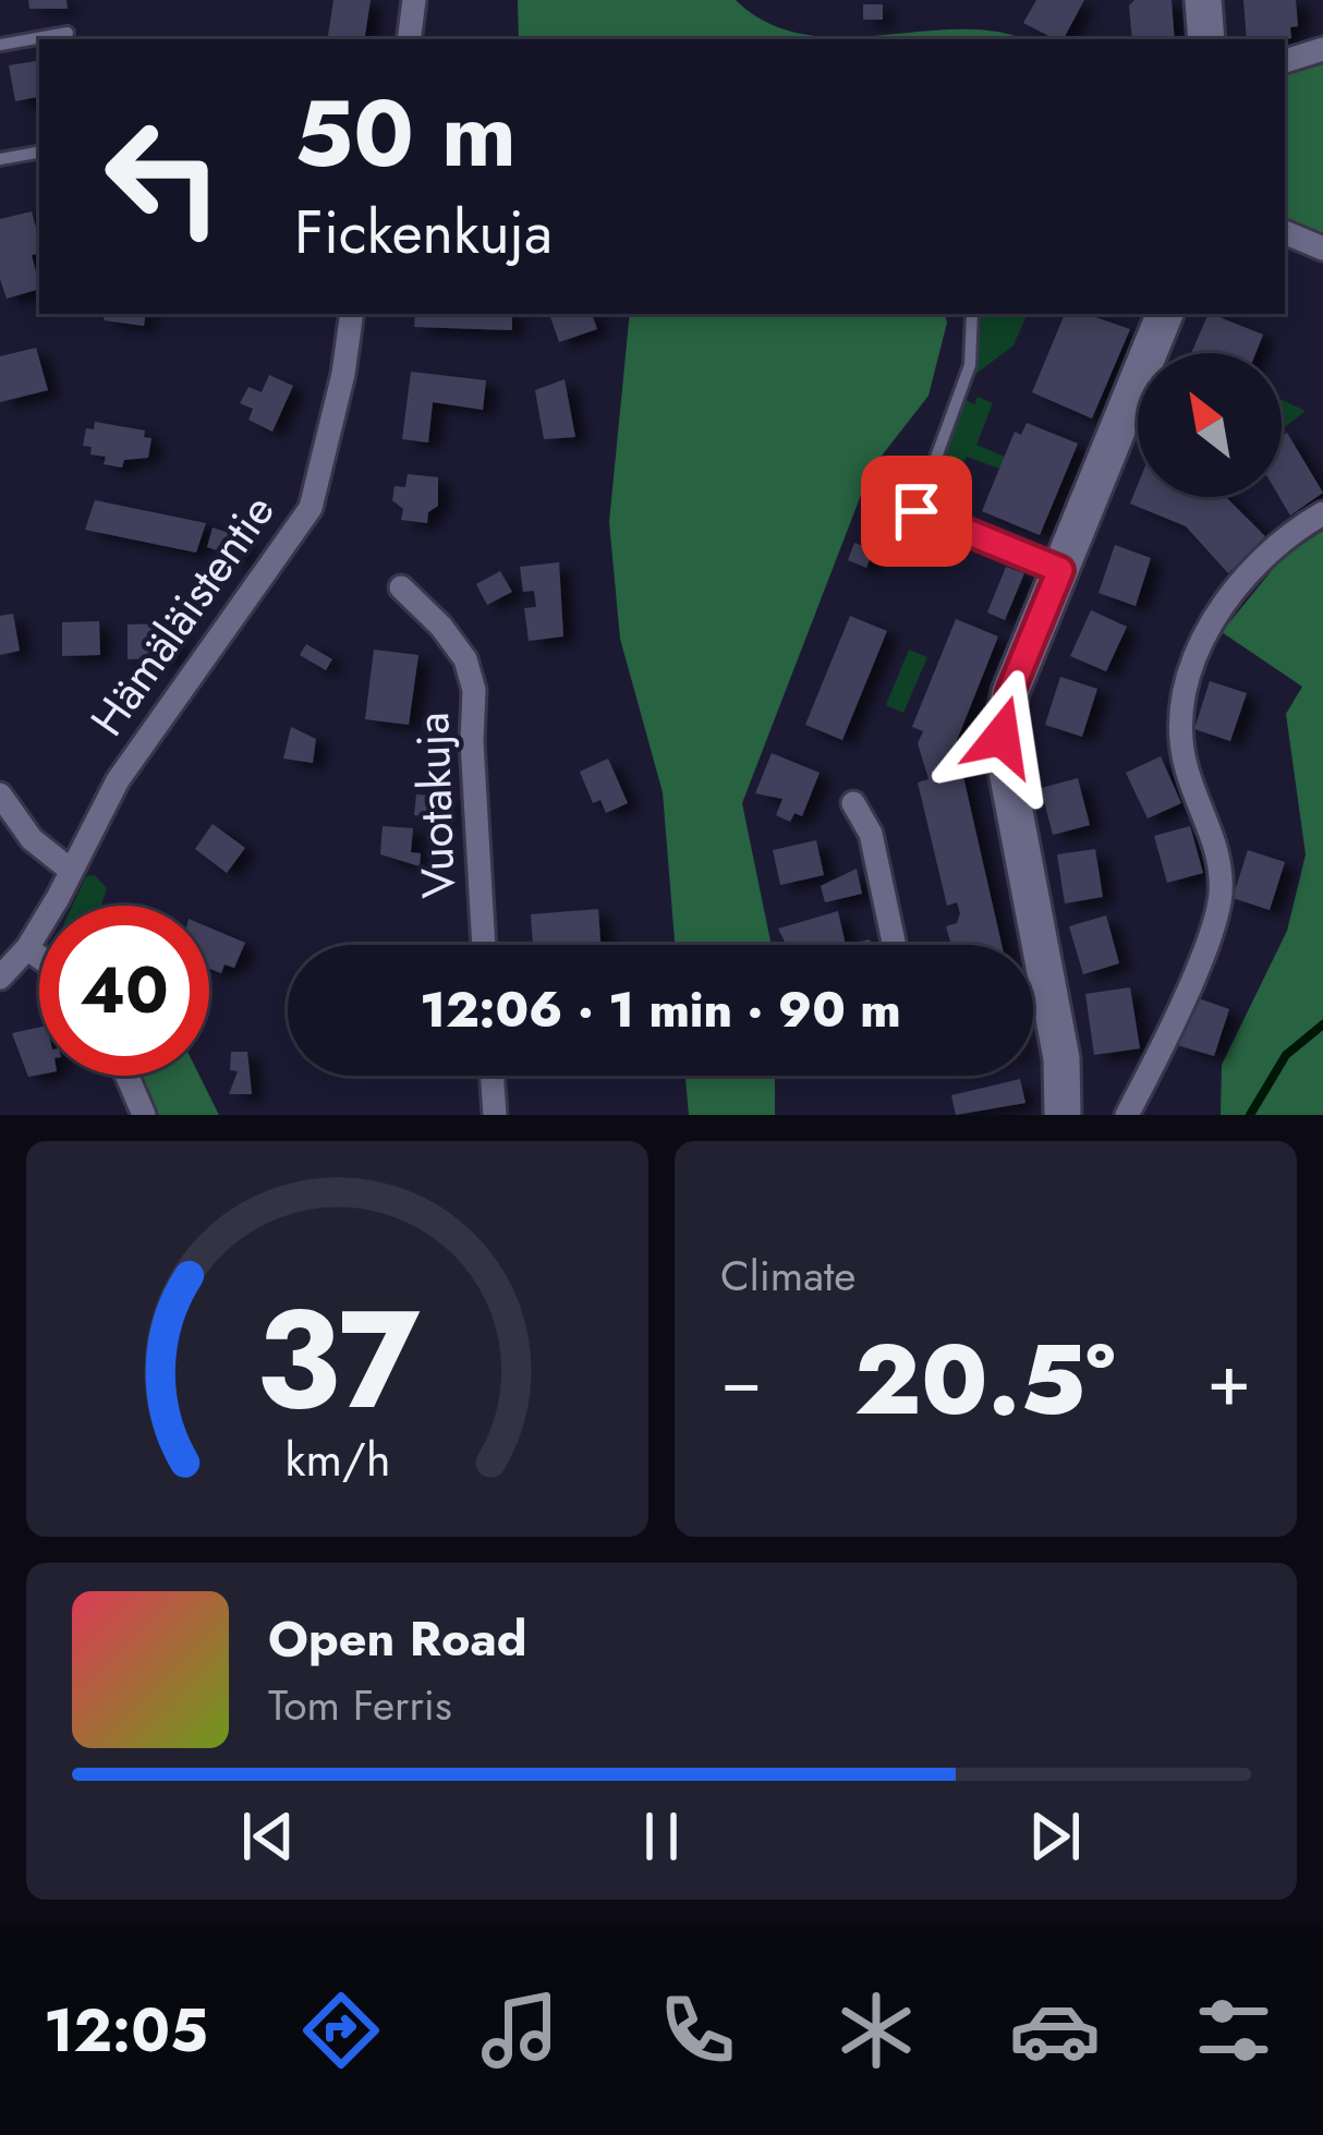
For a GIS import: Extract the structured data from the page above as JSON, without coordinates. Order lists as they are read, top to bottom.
{
  "streets": {
    "street": ["Hämäläistentie", "Vuotakuja"]
  },
  "north": "top left",
  "page": {
    "turn": ["50 m", "Fickenkuja"],
    "limit": "40",
    "trip": "12:06 · 1 min · 90 m",
    "tile": "Climate",
    "heat": ["−", "20.5°", "+"],
    "song": ["Open Road", "Tom Ferris"],
    "tabs": "12:05",
    "gauge": ["37", "km/h"]
  }
}
